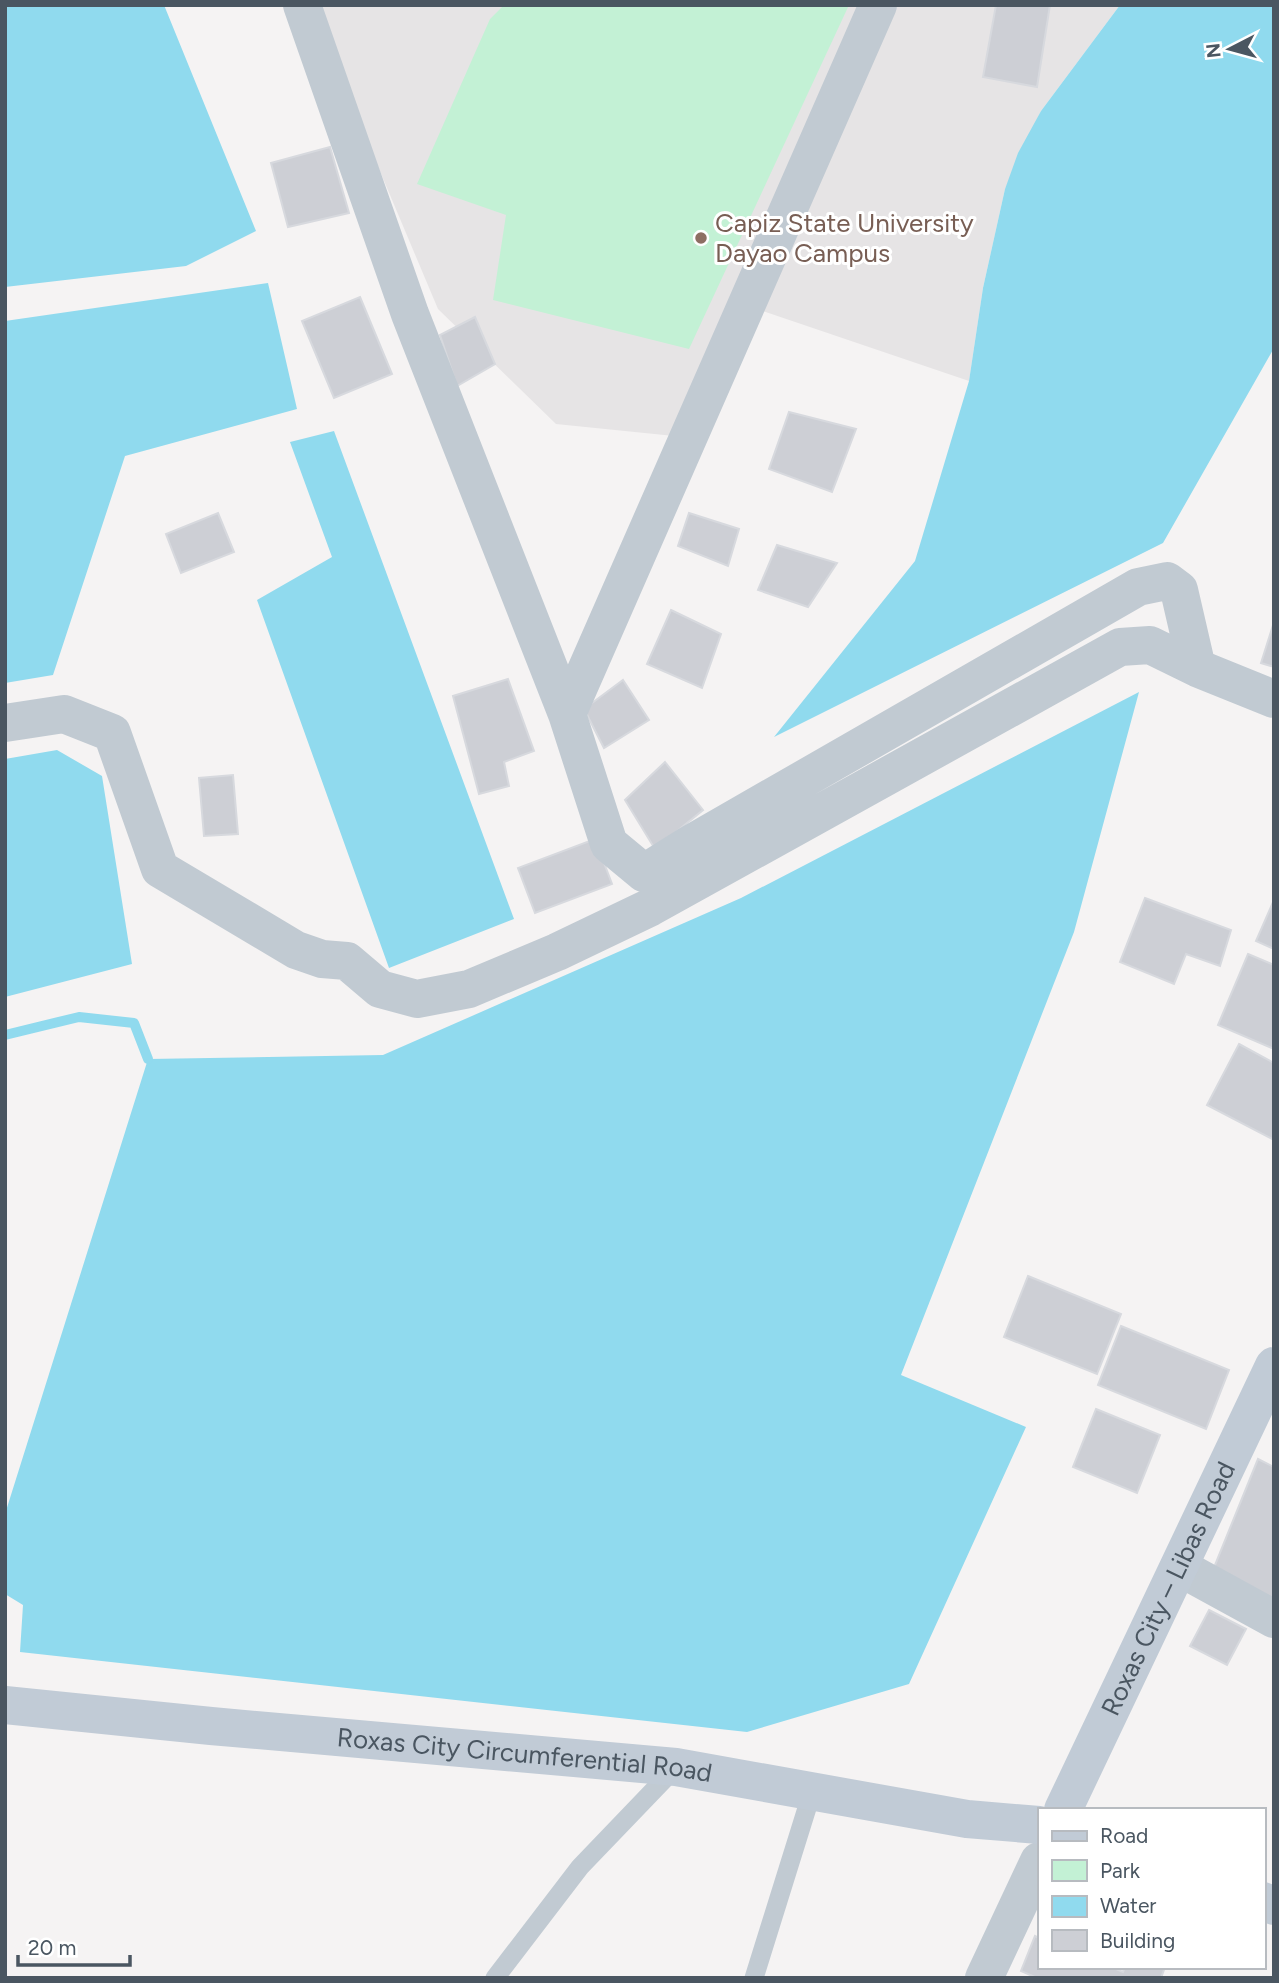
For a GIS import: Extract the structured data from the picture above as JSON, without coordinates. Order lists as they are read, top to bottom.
{
  "streets": {
    "main road": ["Roxas City – Libas Road", "Roxas City Circumferential Road"]
  },
  "places": ["Capiz State University Dayao Campus"],
  "legend": [
    "Road",
    "Park",
    "Water",
    "Building"
  ],
  "scale_bar": "20 m",
  "north": "left"
}
